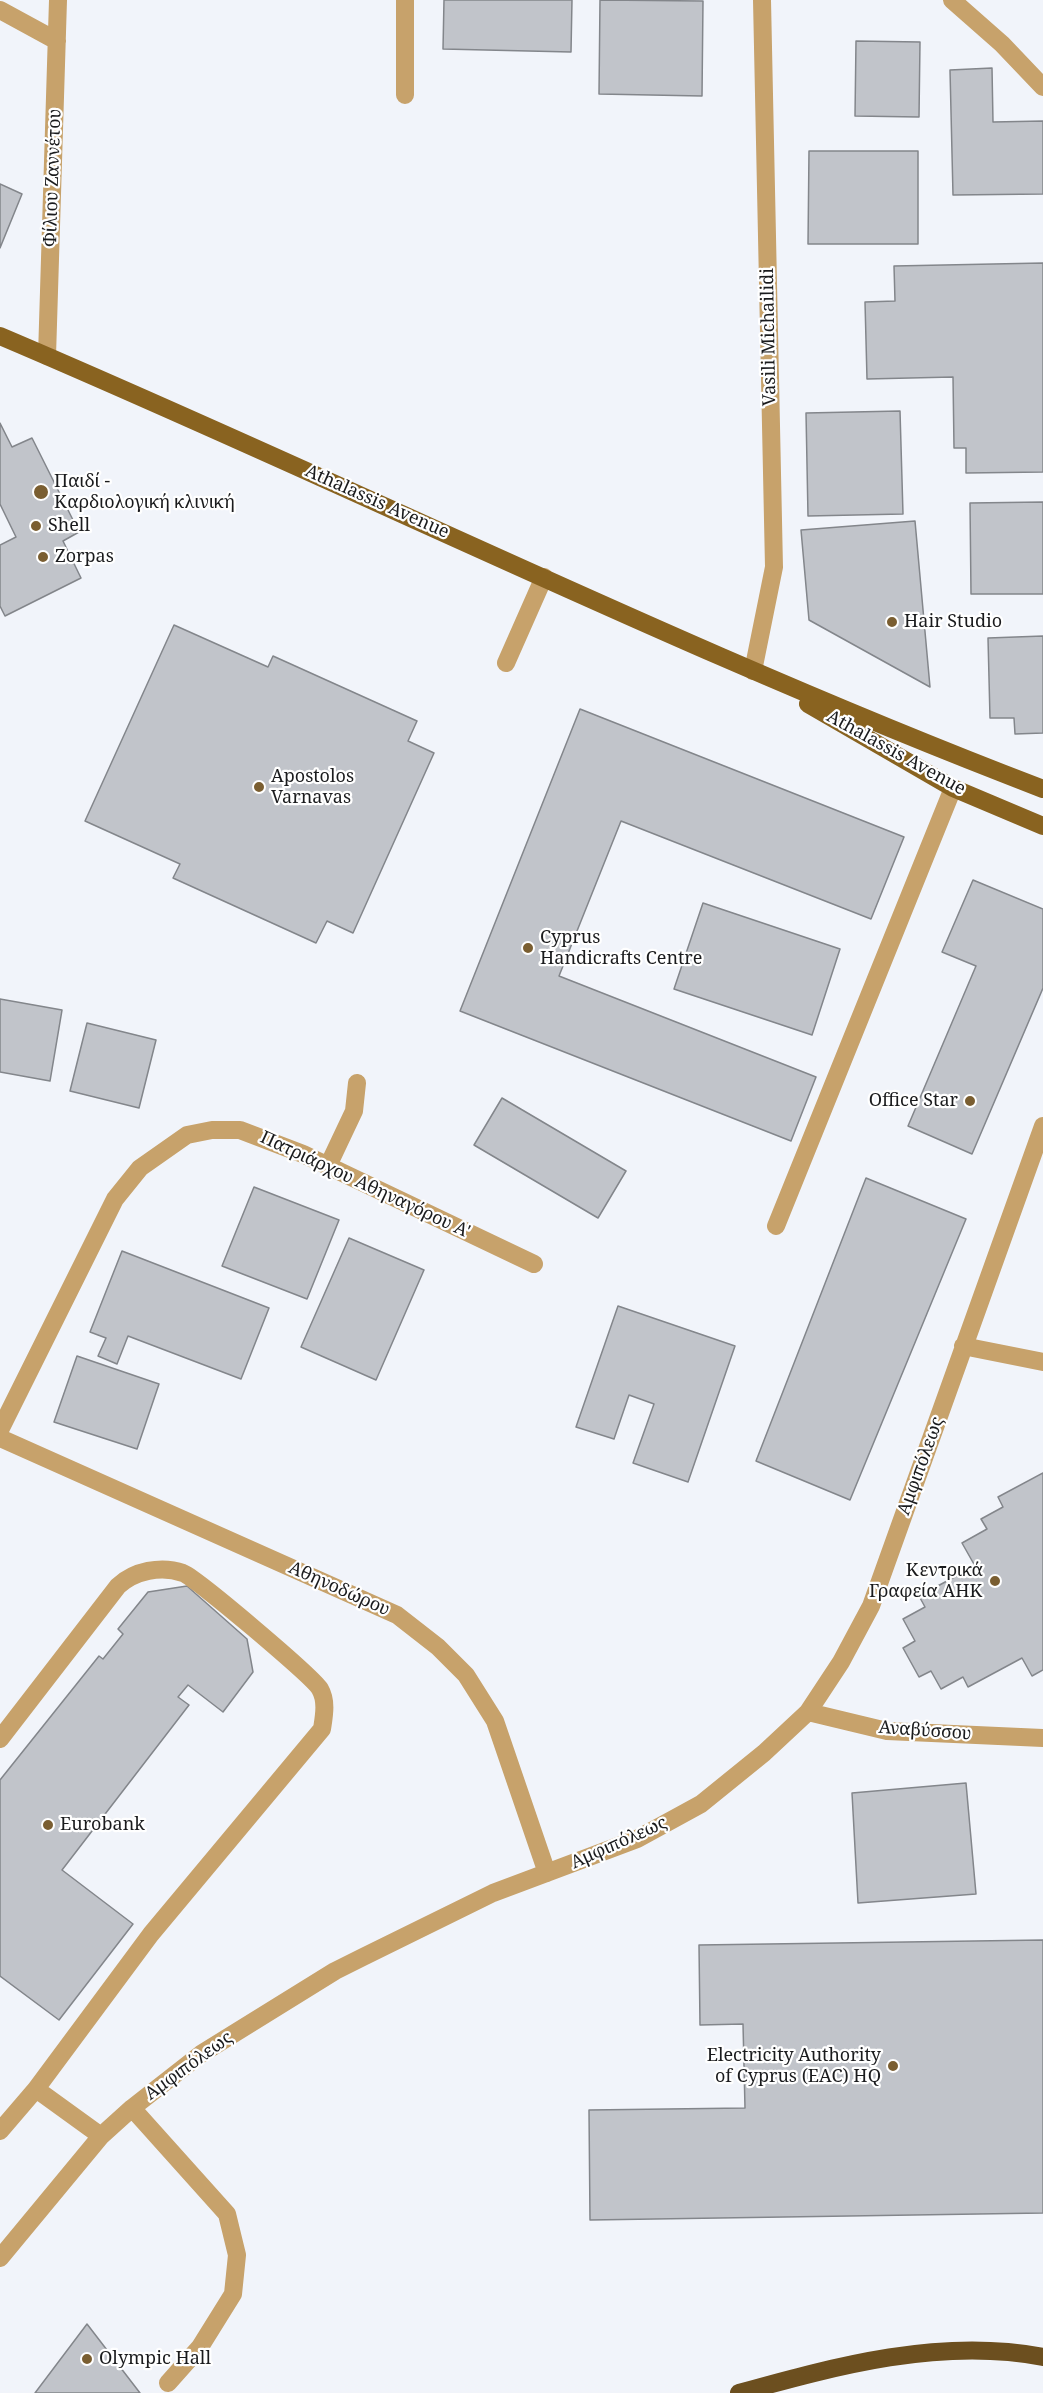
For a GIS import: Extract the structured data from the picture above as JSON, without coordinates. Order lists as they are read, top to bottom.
{
  "streets": {
    "main road": ["Athalassis Avenue"],
    "street": [
      "Φίλιου Ζαννέτου",
      "Vasili Michailidi",
      "Πατριάρχου Αθηναγόρου Α'",
      "Αμφιπόλεως",
      "Αθηνοδώρου",
      "Αναβύσσου"
    ]
  },
  "crossings": [
    ["Φίλιου Ζαννέτου", "Athalassis Avenue"],
    ["Vasili Michailidi", "Athalassis Avenue"],
    ["Αμφιπόλεως", "Αθηνοδώρου"],
    ["Αμφιπόλεως", "Αναβύσσου"]
  ],
  "places": [
    "Παιδί - Καρδιολογική κλινική",
    "Shell",
    "Zorpas",
    "Hair Studio",
    "Apostolos Varnavas",
    "Cyprus Handicrafts Centre",
    "Office Star",
    "Κεντρικά Γραφεία ΑΗΚ",
    "Eurobank",
    "Electricity Authority of Cyprus (EAC) HQ",
    "Olympic Hall"
  ]
}
